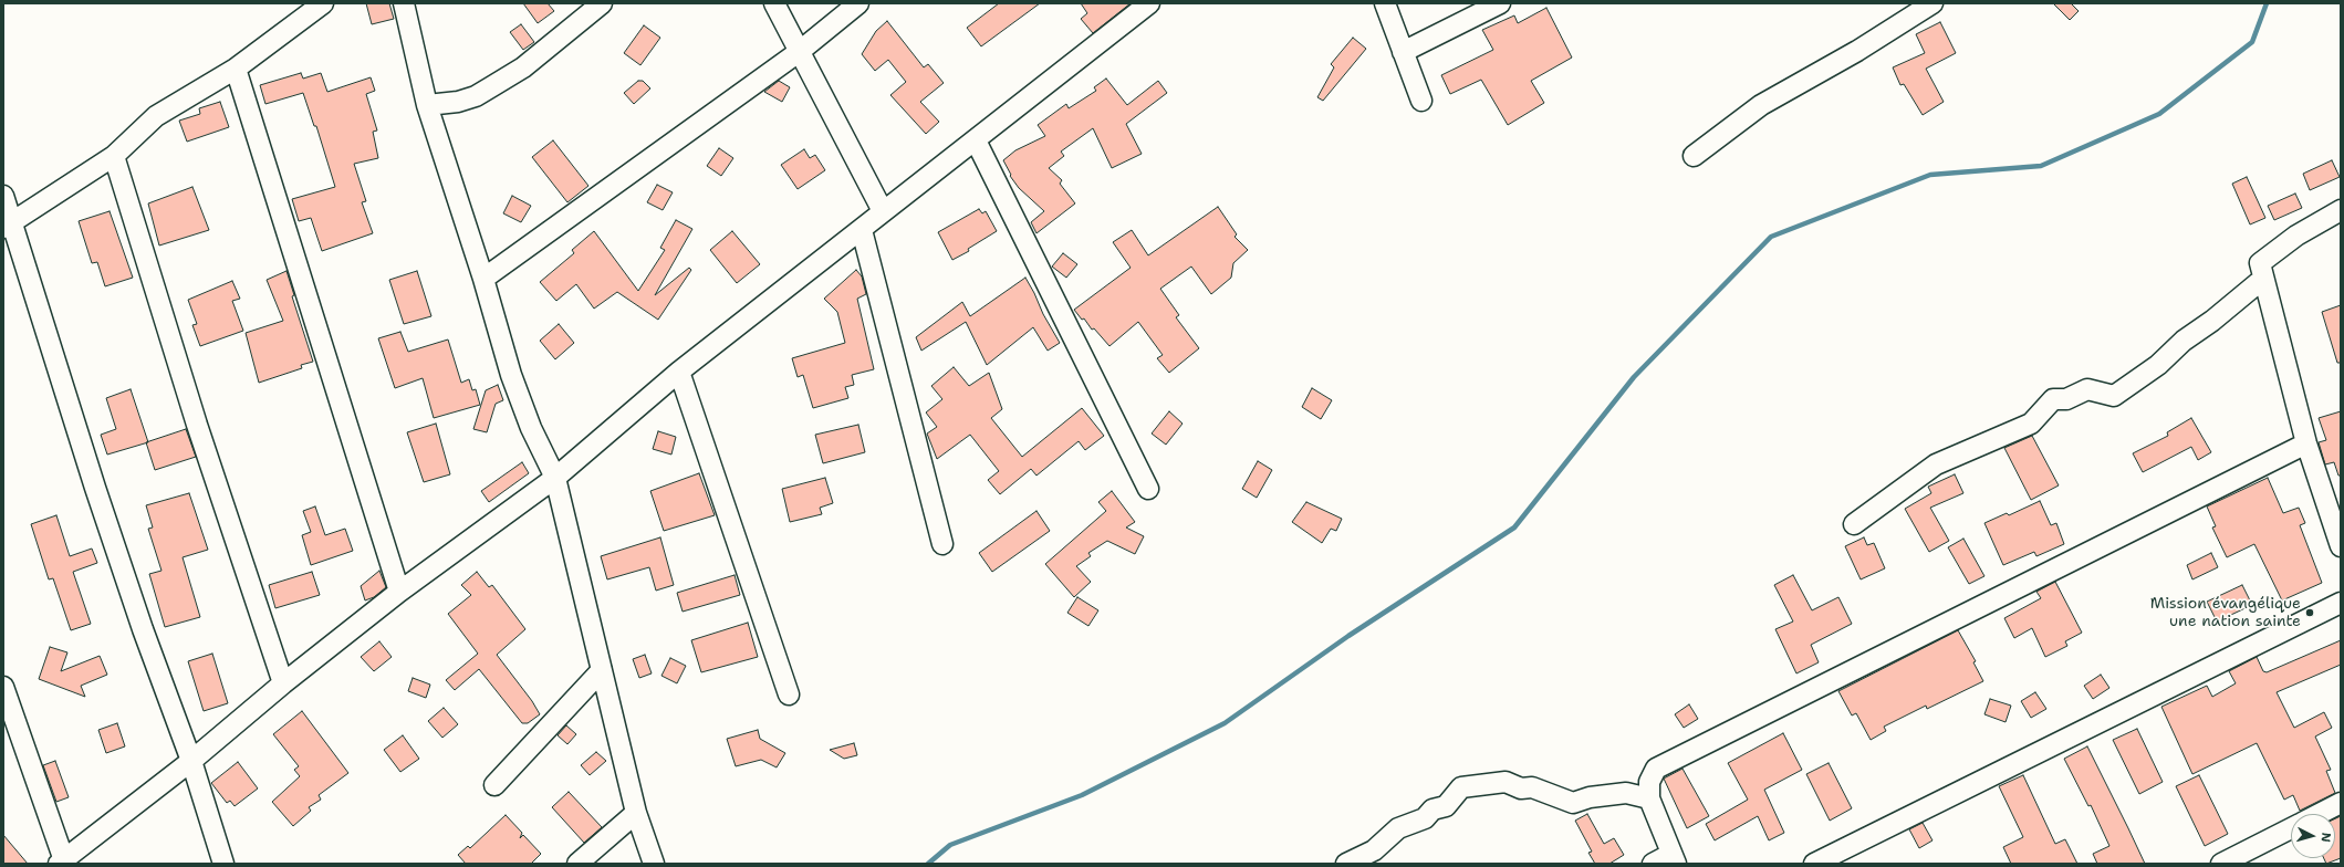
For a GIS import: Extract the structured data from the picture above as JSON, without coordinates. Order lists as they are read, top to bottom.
{
  "places": ["Mission évangélique une nation sainte"],
  "north": "right"
}
